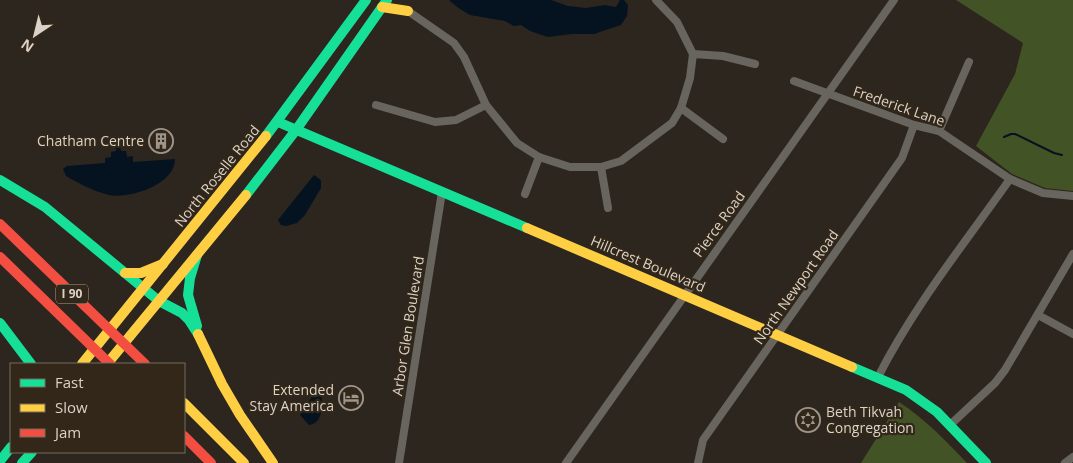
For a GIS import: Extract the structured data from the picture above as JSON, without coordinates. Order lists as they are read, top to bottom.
{
  "streets": {
    "main road": ["North Roselle Road", "Hillcrest Boulevard", "I 90"],
    "street": [
      "Frederick Lane",
      "Pierce Road",
      "North Newport Road",
      "Arbor Glen Boulevard"
    ]
  },
  "crossings": [
    ["Frederick Lane", "Pierce Road"],
    ["Frederick Lane", "North Newport Road"],
    ["North Roselle Road", "Hillcrest Boulevard"],
    ["Pierce Road", "Hillcrest Boulevard"],
    ["Hillcrest Boulevard", "North Newport Road"],
    ["Hillcrest Boulevard", "Arbor Glen Boulevard"]
  ],
  "places": {
    "building": ["Chatham Centre"],
    "hotel": ["Extended Stay America"],
    "synagogue": ["Beth Tikvah Congregation"]
  },
  "legend": ["Fast", "Slow", "Jam"],
  "north": "bottom left"
}
